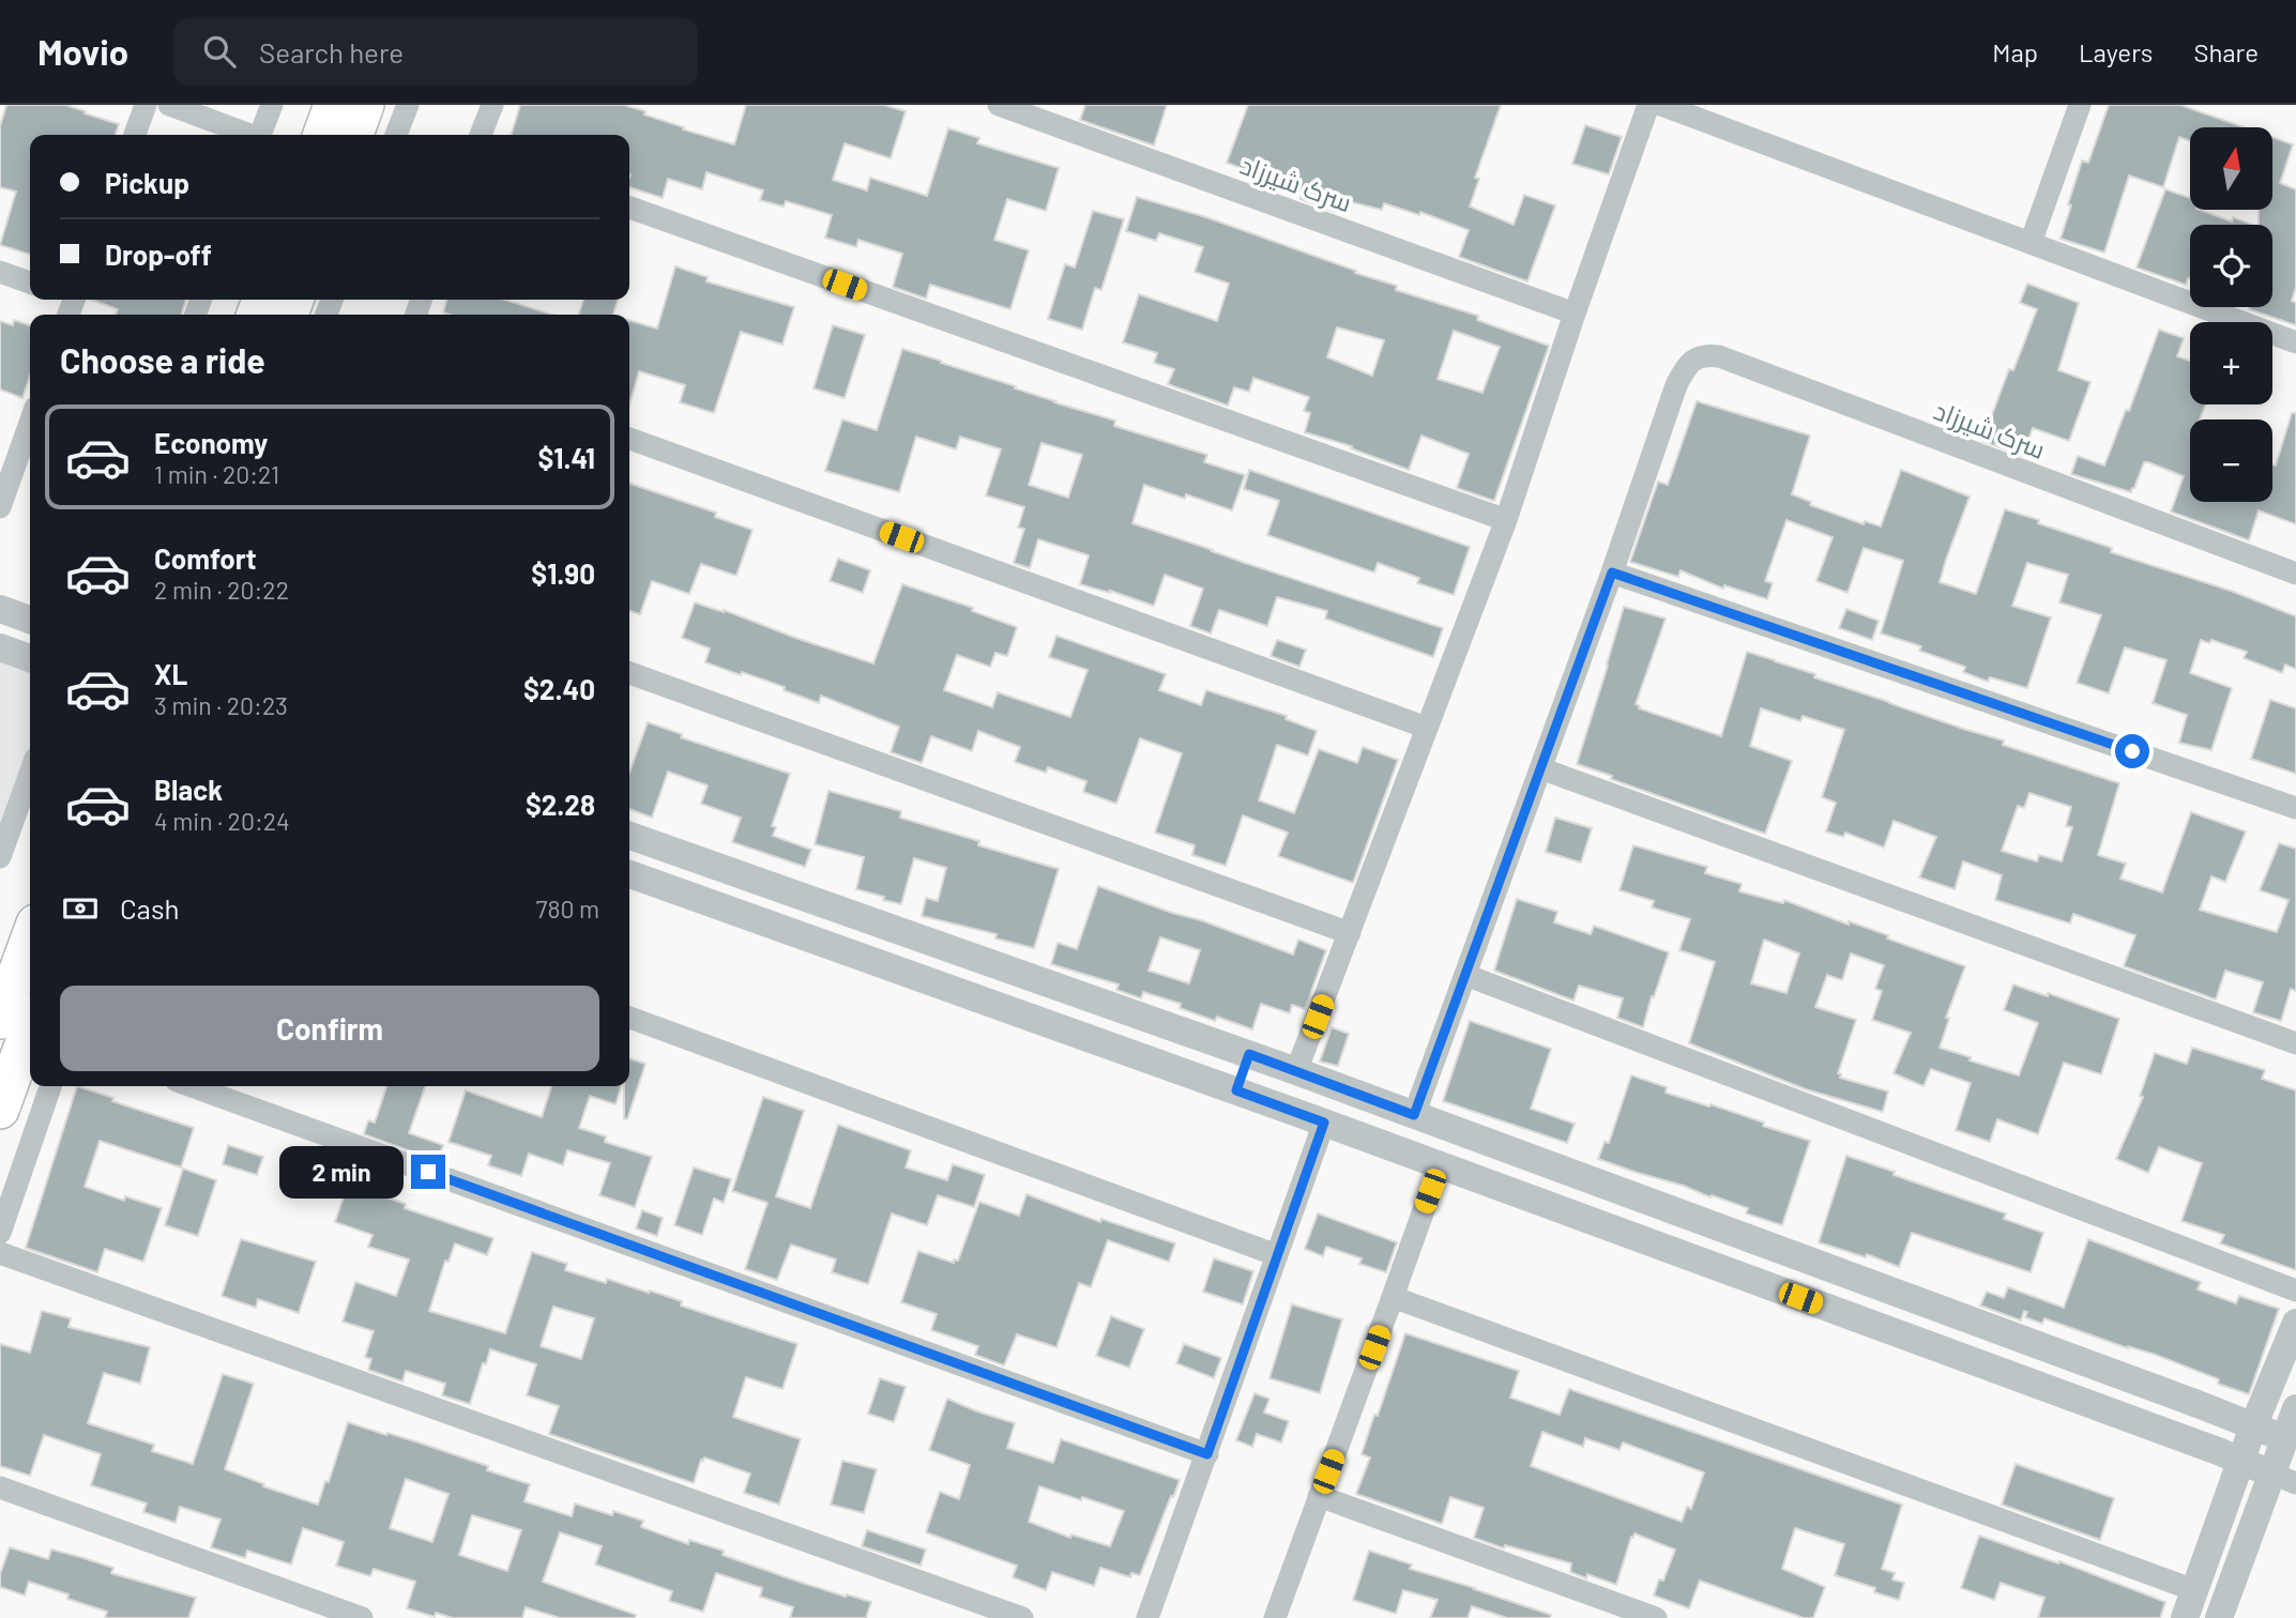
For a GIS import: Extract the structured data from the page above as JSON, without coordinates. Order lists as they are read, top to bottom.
{
  "streets": {
    "street": ["سرک شیرزاد"]
  },
  "north": "top",
  "page": {
    "header": "Movio",
    "search": "Search here",
    "nav": ["Map", "Layers", "Share"],
    "map_buttons": ["+", "−"],
    "banner": ["Pickup", "Drop-off"],
    "heading": "Choose a ride",
    "list": [
      {
        "name": "Economy",
        "note": "1 min · 20:21",
        "value": "$1.41"
      },
      {
        "name": "Comfort",
        "note": "2 min · 20:22",
        "value": "$1.90"
      },
      {
        "name": "XL",
        "note": "3 min · 20:23",
        "value": "$2.40"
      },
      {
        "name": "Black",
        "note": "4 min · 20:24",
        "value": "$2.28"
      }
    ],
    "pay": ["Cash", "780 m"],
    "buttons": "Confirm",
    "bubble": "2 min"
  }
}
